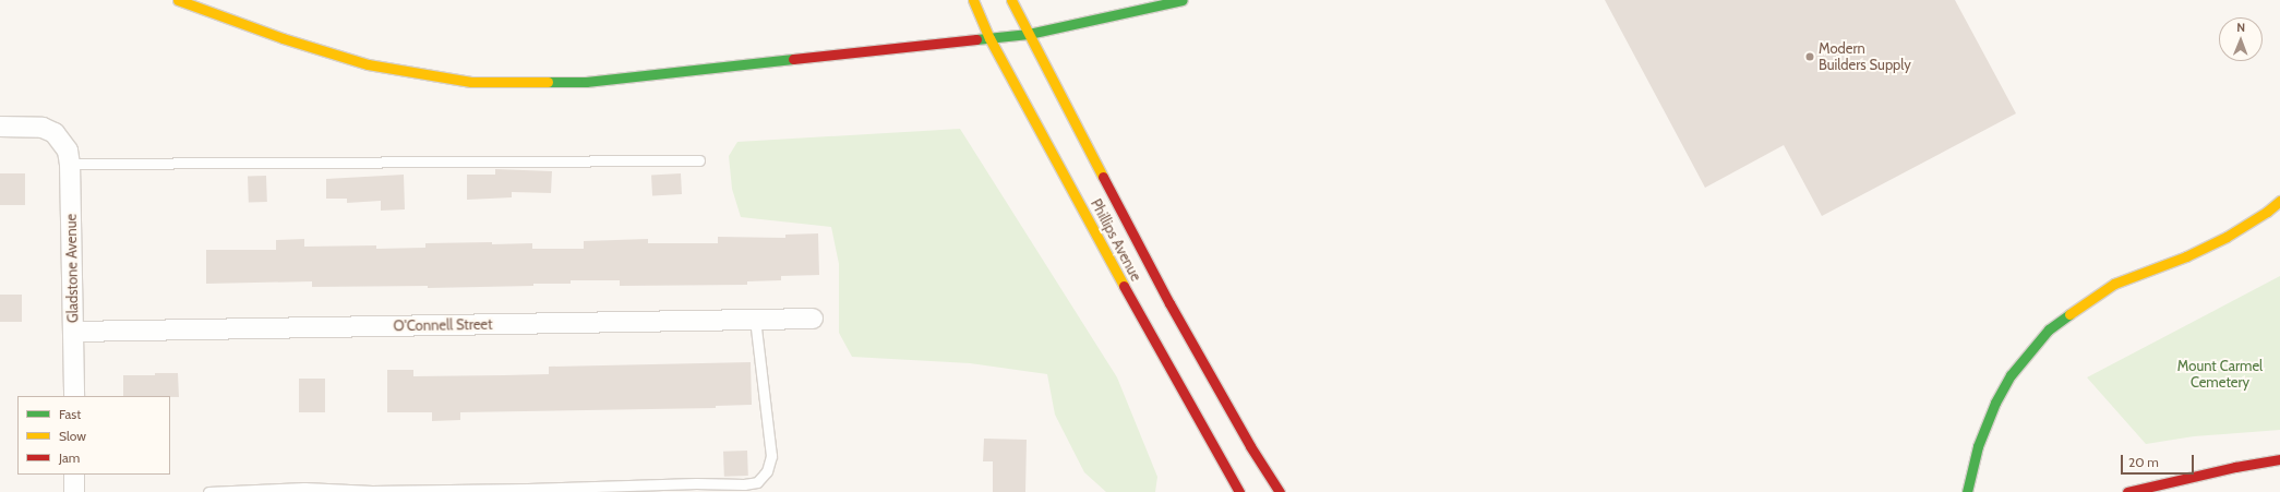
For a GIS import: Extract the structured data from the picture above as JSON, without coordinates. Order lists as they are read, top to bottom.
{
  "streets": {
    "main road": ["Phillips Avenue"],
    "street": ["Gladstone Avenue", "O'Connell Street"]
  },
  "crossings": [
    ["Gladstone Avenue", "O'Connell Street"]
  ],
  "parks": ["Mount Carmel Cemetery"],
  "places": ["Modern Builders Supply"],
  "legend": ["Fast", "Slow", "Jam"],
  "scale_bar": "20 m",
  "north": "top"
}
